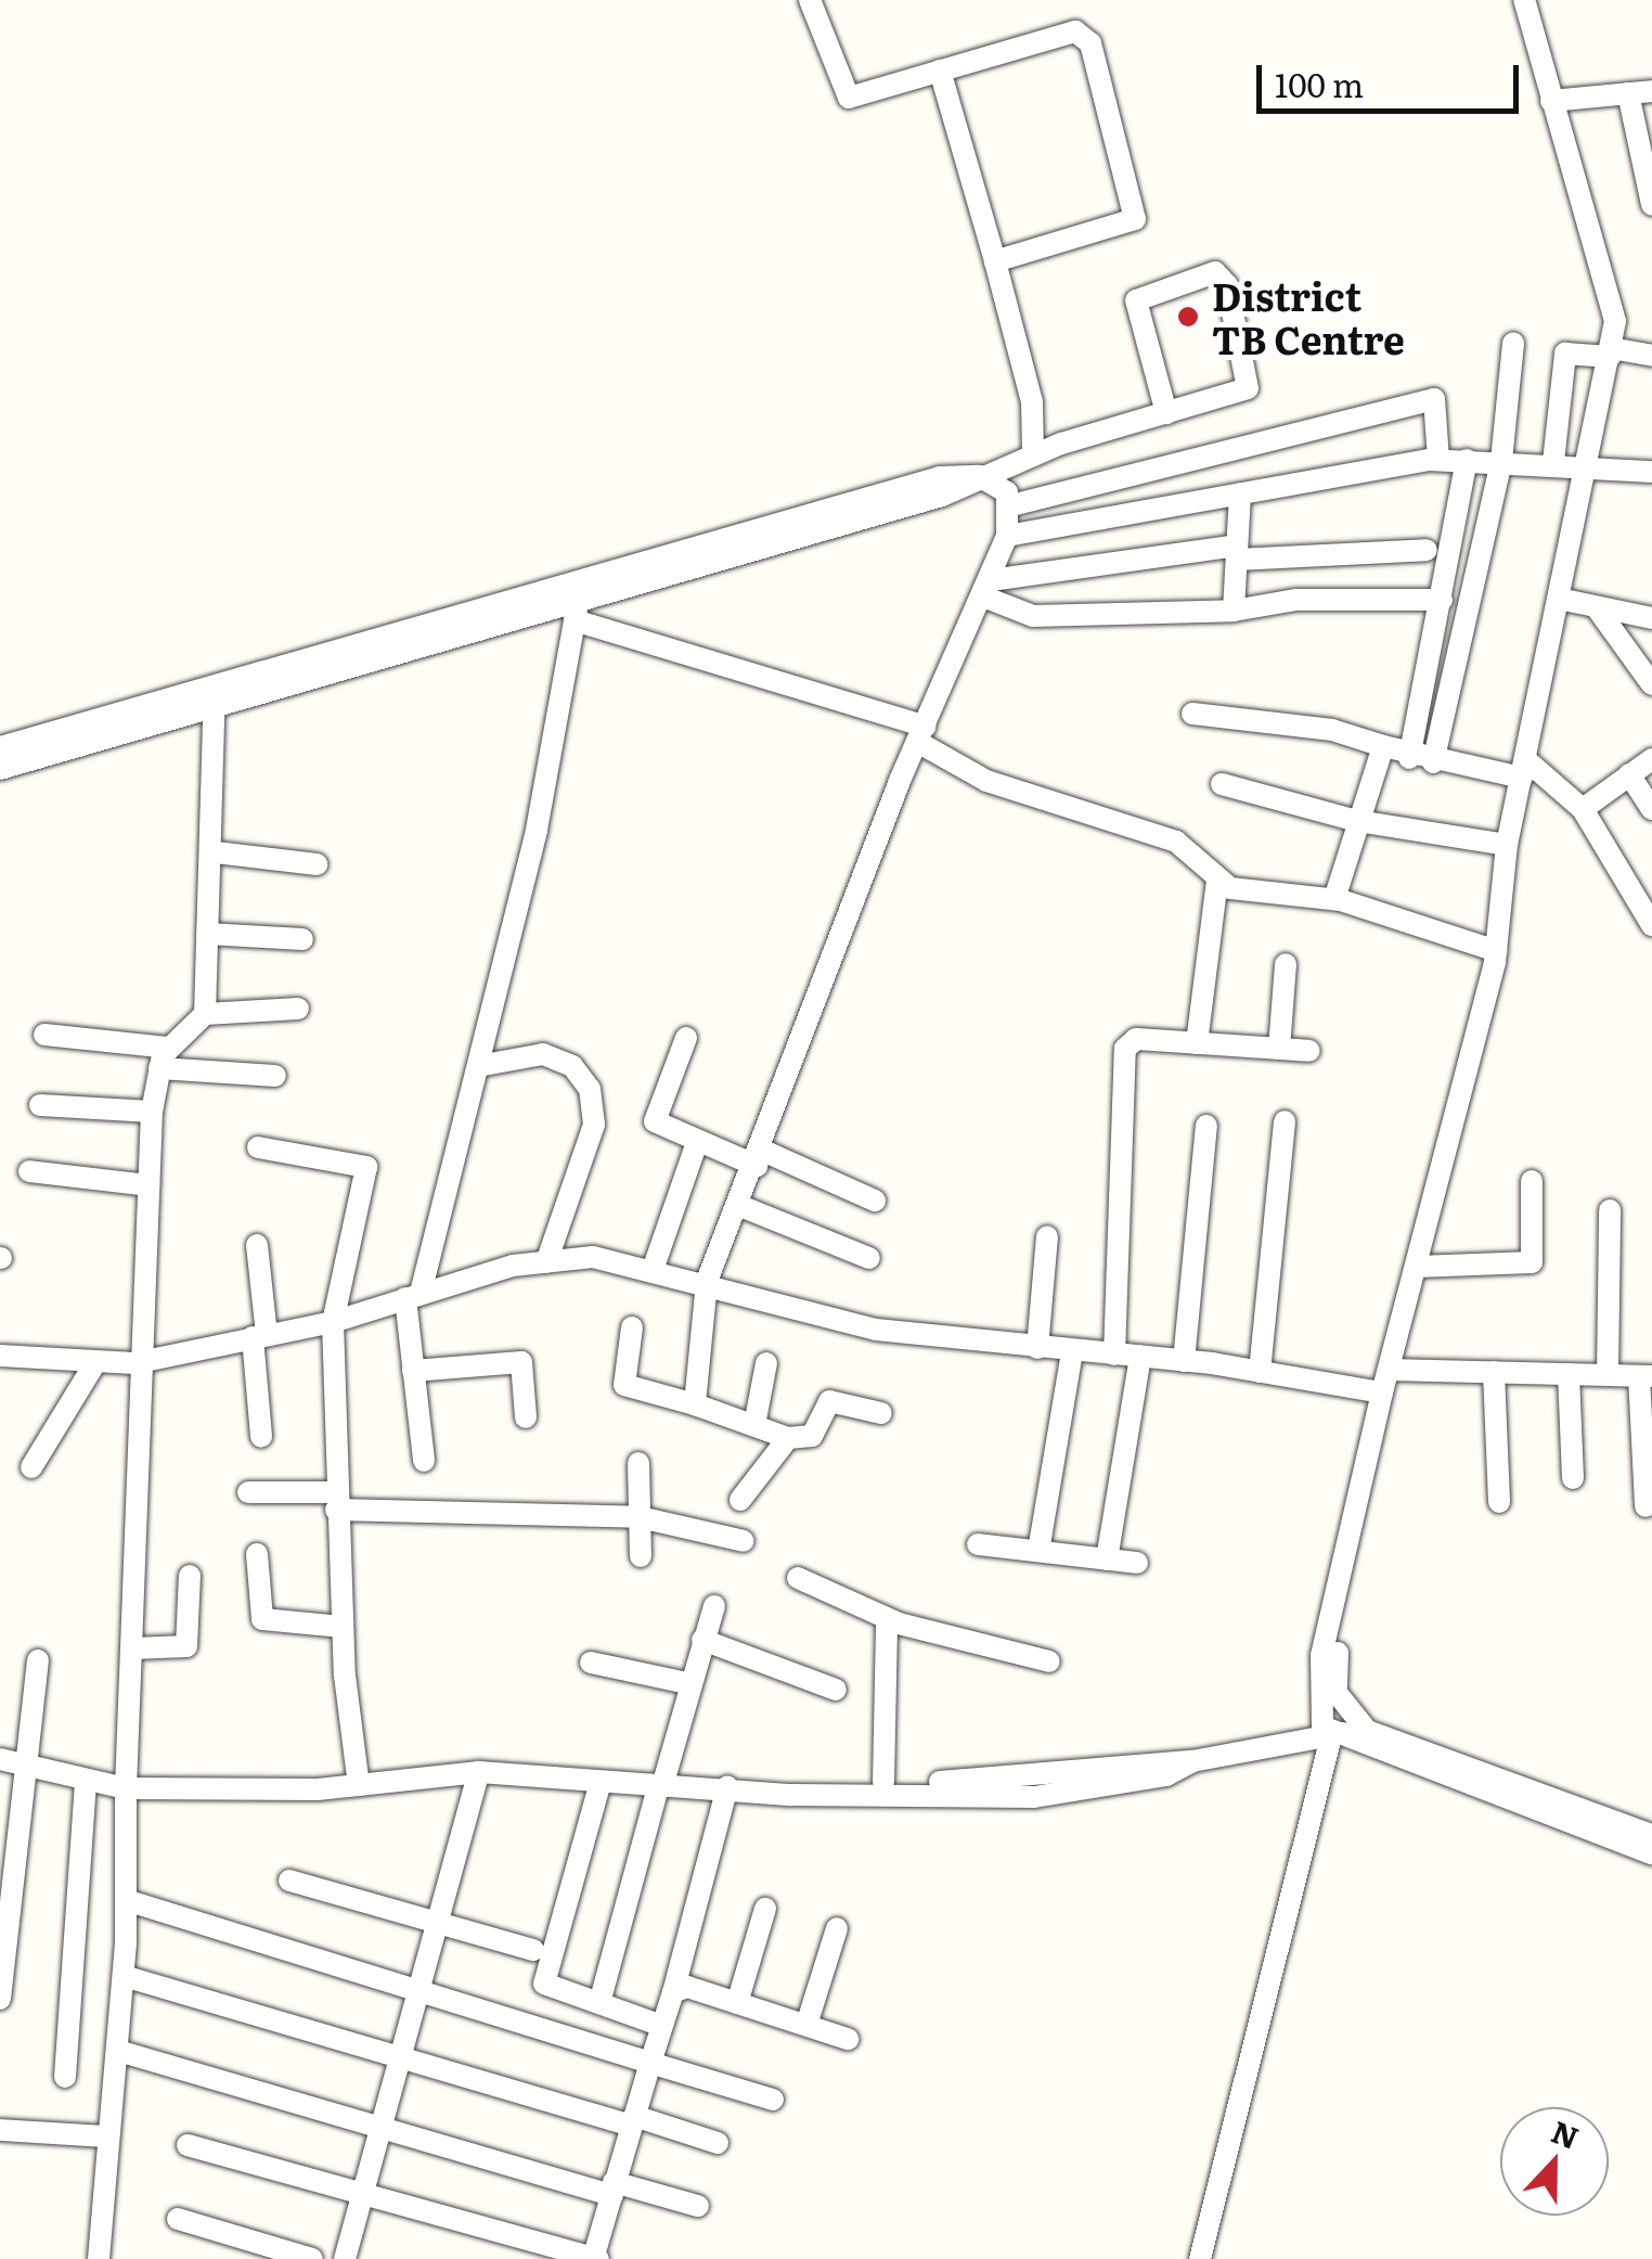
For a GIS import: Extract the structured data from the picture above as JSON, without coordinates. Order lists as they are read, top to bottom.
{
  "places": ["District TB Centre"],
  "scale_bar": "100 m",
  "north": "top"
}
